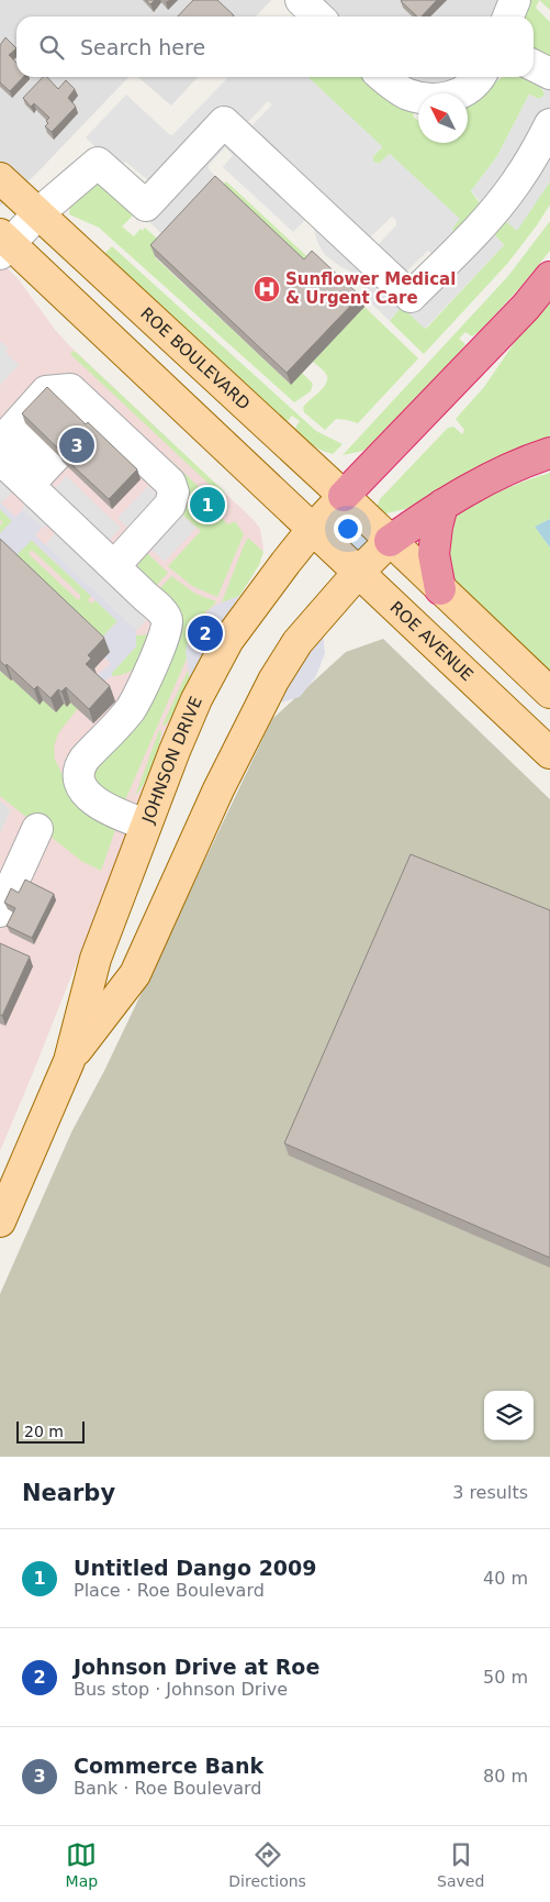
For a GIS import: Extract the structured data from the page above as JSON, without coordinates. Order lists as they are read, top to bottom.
{
  "streets": {
    "main road": ["ROE BOULEVARD", "ROE AVENUE", "JOHNSON DRIVE"]
  },
  "crossings": [
    ["ROE BOULEVARD", "JOHNSON DRIVE"],
    ["ROE AVENUE", "JOHNSON DRIVE"]
  ],
  "places": {
    "hospital": ["Sunflower Medical & Urgent Care"]
  },
  "scale_bar": "20 m",
  "north": "top left",
  "page": {
    "search": "Search here",
    "pins": ["3", "1", "2"],
    "scale": "20 m",
    "heading": ["Nearby", "3 results"],
    "list": [
      {
        "mark": "1",
        "name": "Untitled Dango 2009",
        "note": "Place · Roe Boulevard",
        "value": "40 m"
      },
      {
        "mark": "2",
        "name": "Johnson Drive at Roe",
        "note": "Bus stop · Johnson Drive",
        "value": "50 m"
      },
      {
        "mark": "3",
        "name": "Commerce Bank",
        "note": "Bank · Roe Boulevard",
        "value": "80 m"
      }
    ],
    "nav": ["Map", "Directions", "Saved"]
  }
}
